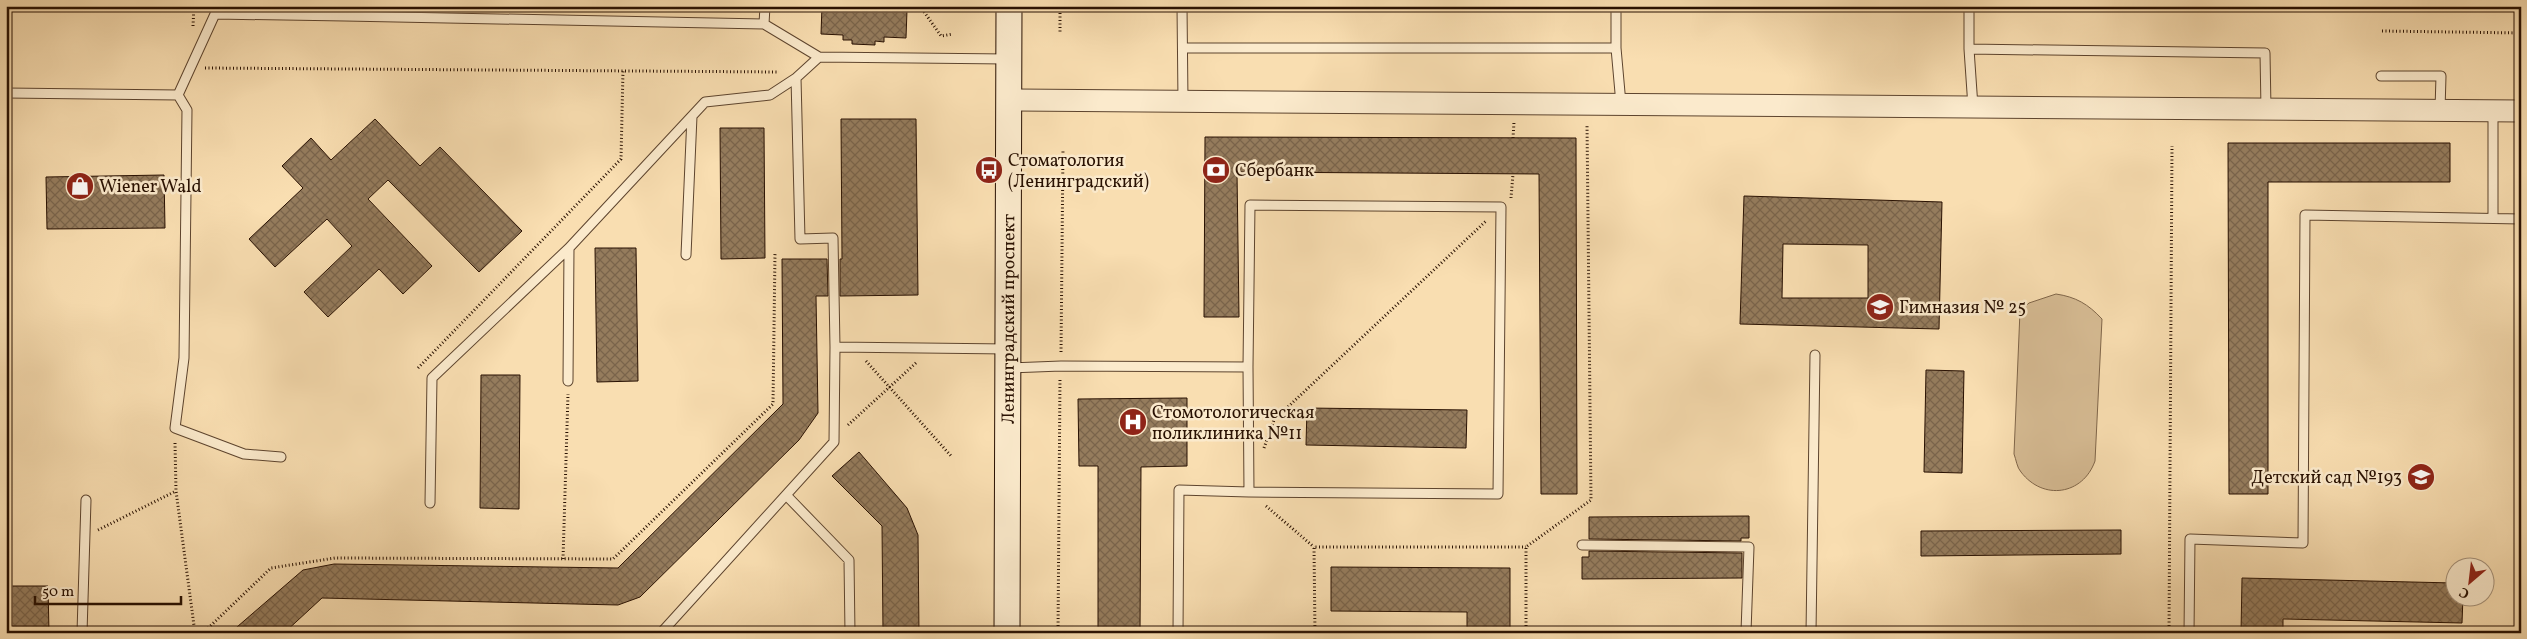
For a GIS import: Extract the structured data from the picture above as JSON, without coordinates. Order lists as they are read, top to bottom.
{
  "streets": {
    "main road": ["Ленинградский проспект"]
  },
  "places": {
    "bus stop": ["Стоматология (Ленинградский)"],
    "bank": ["Сбербанк"],
    "shop": ["Wiener Wald"],
    "school or university": ["Гимназия № 25", "Детский сад №193"],
    "hospital": ["Стомотологическая поликлиника №11"]
  },
  "scale_bar": "50 m",
  "north": "bottom left"
}
